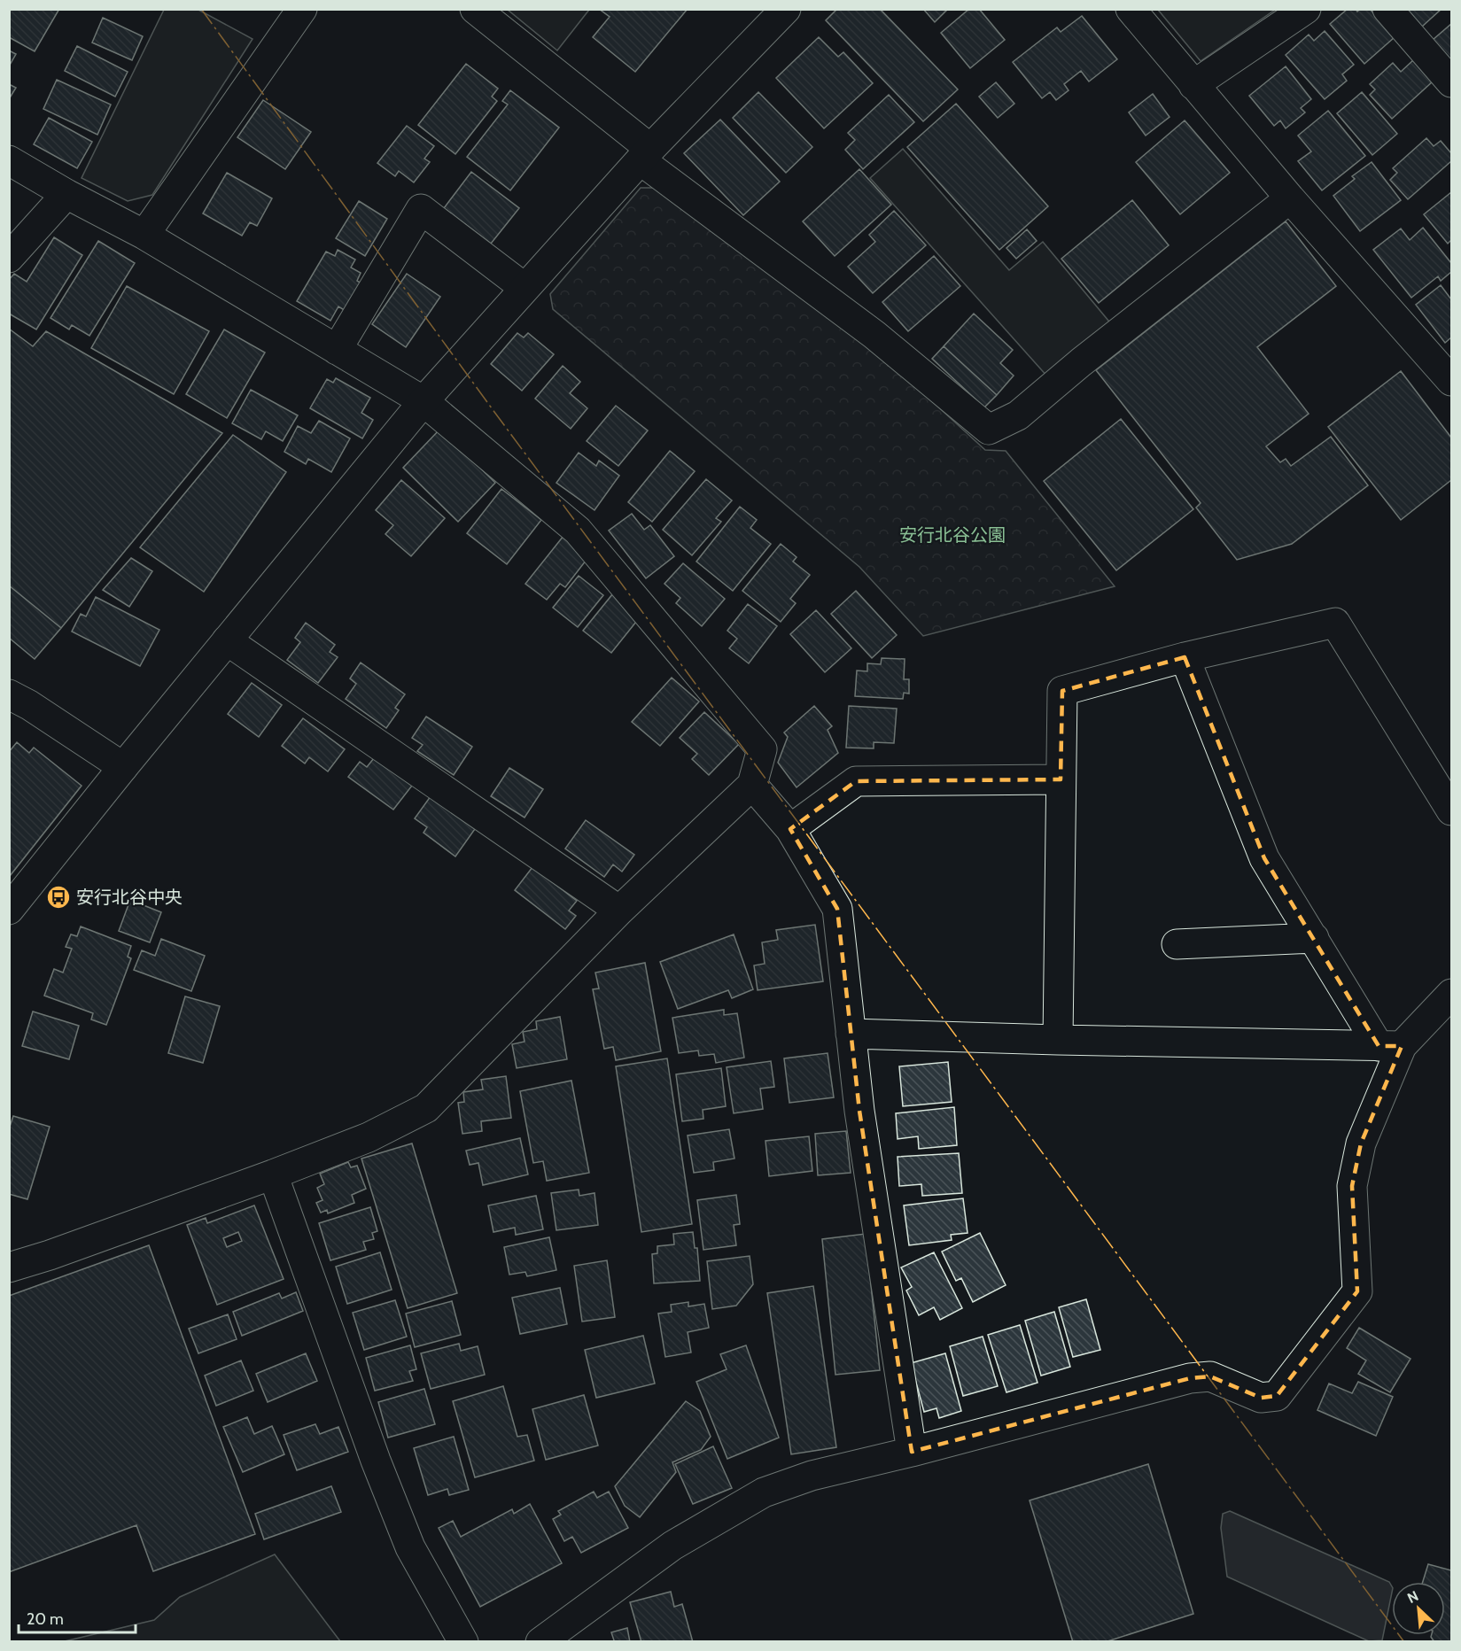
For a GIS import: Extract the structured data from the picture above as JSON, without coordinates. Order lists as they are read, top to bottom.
{
  "parks": ["安行北谷公園"],
  "places": {
    "bus stop": ["安行北谷中央"]
  },
  "scale_bar": "20 m",
  "north": "top left"
}
